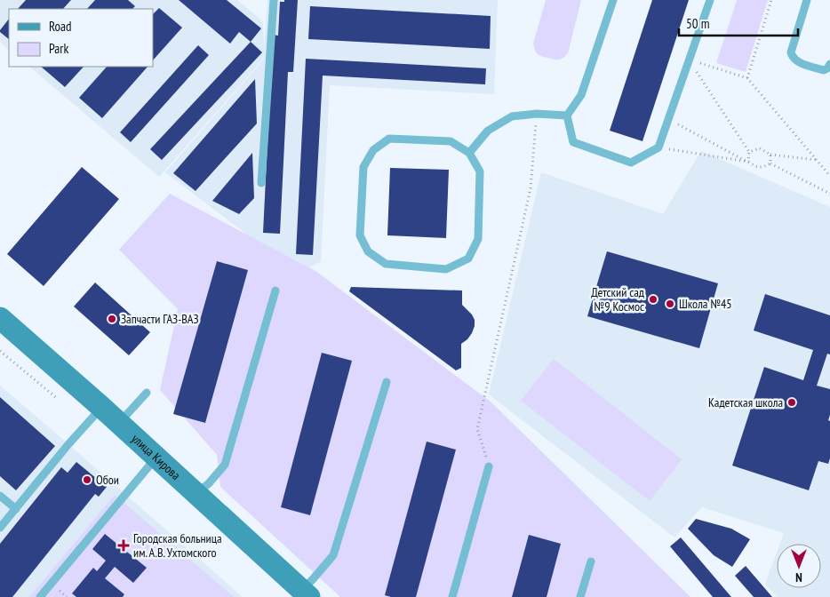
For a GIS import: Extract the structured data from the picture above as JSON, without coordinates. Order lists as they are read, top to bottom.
{
  "streets": {
    "main road": ["улица Кирова"]
  },
  "places": {
    "other": [
      "Детский сад №9 Космос",
      "Школа №45",
      "Запчасти ГАЗ-ВАЗ",
      "Кадетская школа",
      "Обои"
    ],
    "health": ["Городская больница им. А.В. Ухтомского"]
  },
  "legend": ["Road", "Park"],
  "scale_bar": "50 m",
  "north": "bottom"
}
